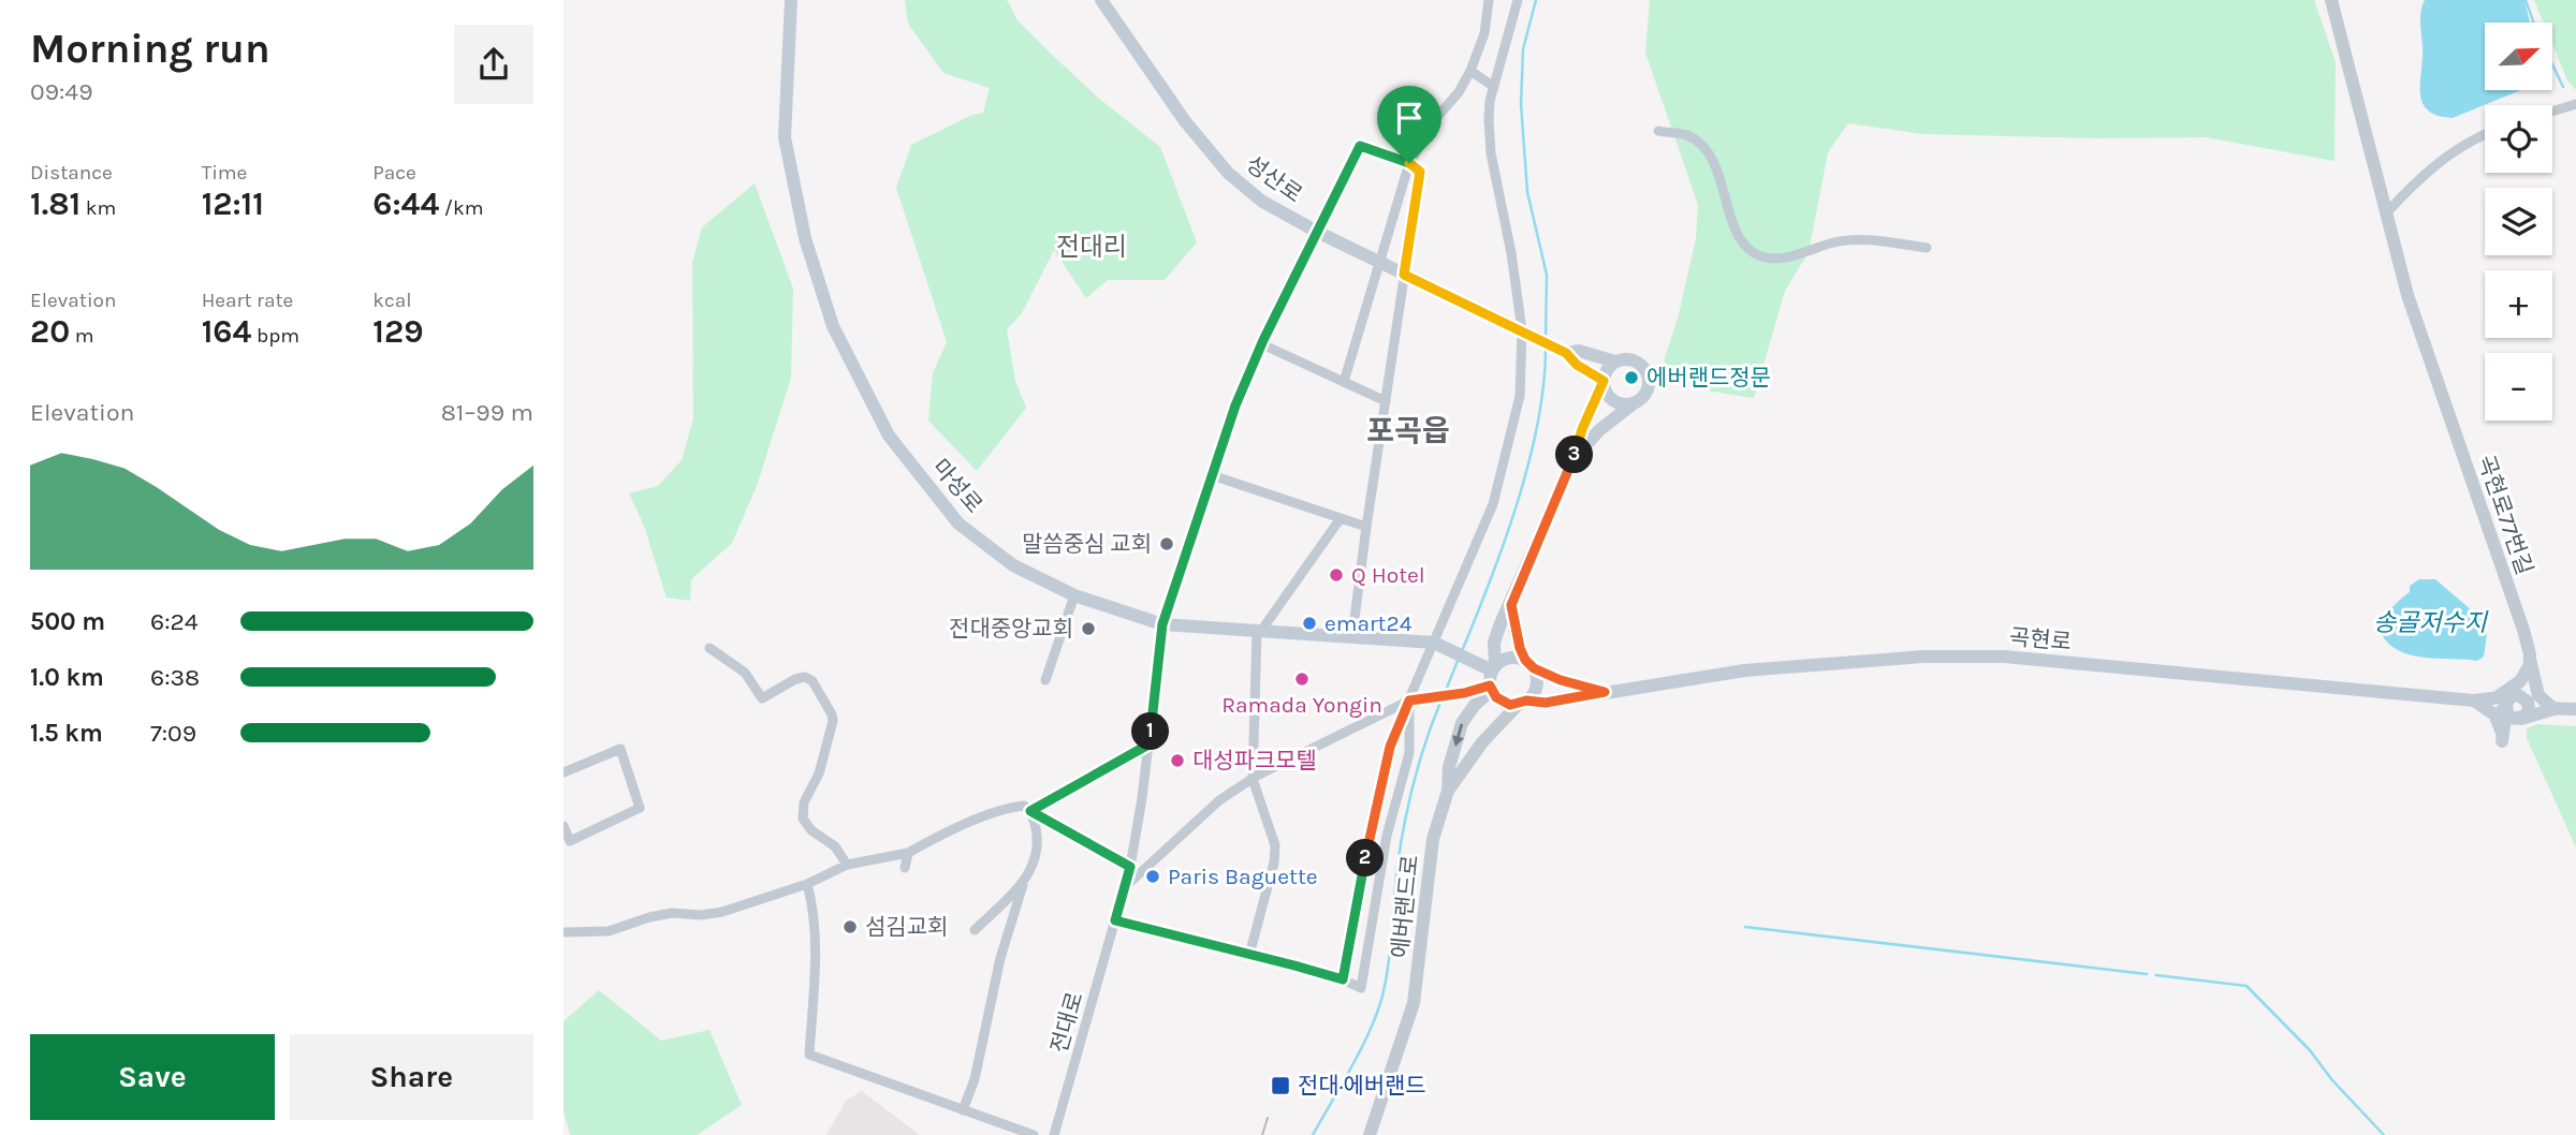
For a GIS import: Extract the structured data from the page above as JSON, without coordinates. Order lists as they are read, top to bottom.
{
  "streets": {
    "main road": ["성산로", "마성로", "곡현로"],
    "street": ["곡현로77번길", "에버랜드로", "전대로"]
  },
  "crossings": [
    ["성산로", "전대로"],
    ["마성로", "곡현로"],
    ["마성로", "에버랜드로"],
    ["마성로", "전대로"],
    ["곡현로", "에버랜드로"]
  ],
  "districts": ["전대리", "포곡읍"],
  "water": ["송골저수지"],
  "places": {
    "other": [
      "에버랜드정문",
      "말씀중심 교회",
      "Q Hotel",
      "emart24",
      "전대중앙교회",
      "Ramada Yongin",
      "대성파크모텔",
      "Paris Baguette",
      "섬김교회"
    ],
    "transit": ["전대·에버랜드"]
  },
  "north": "top right",
  "page": {
    "heading": ["Morning run", "09:49"],
    "map_buttons": ["+", "−"],
    "stats": [
      ["Distance", "1.81 km"],
      ["Time", "12:11"],
      ["Pace", "6:44 /km"],
      ["Elevation", "20 m"],
      ["Heart rate", "164 bpm"],
      ["kcal", "129"]
    ],
    "chart": ["Elevation", "81–99 m"],
    "pins": ["3", "1", "2"],
    "list": [
      {
        "name": "500 m",
        "note": "6:24"
      },
      {
        "name": "1.0 km",
        "note": "6:38"
      },
      {
        "name": "1.5 km",
        "note": "7:09"
      }
    ],
    "buttons": ["Save", "Share"]
  }
}
